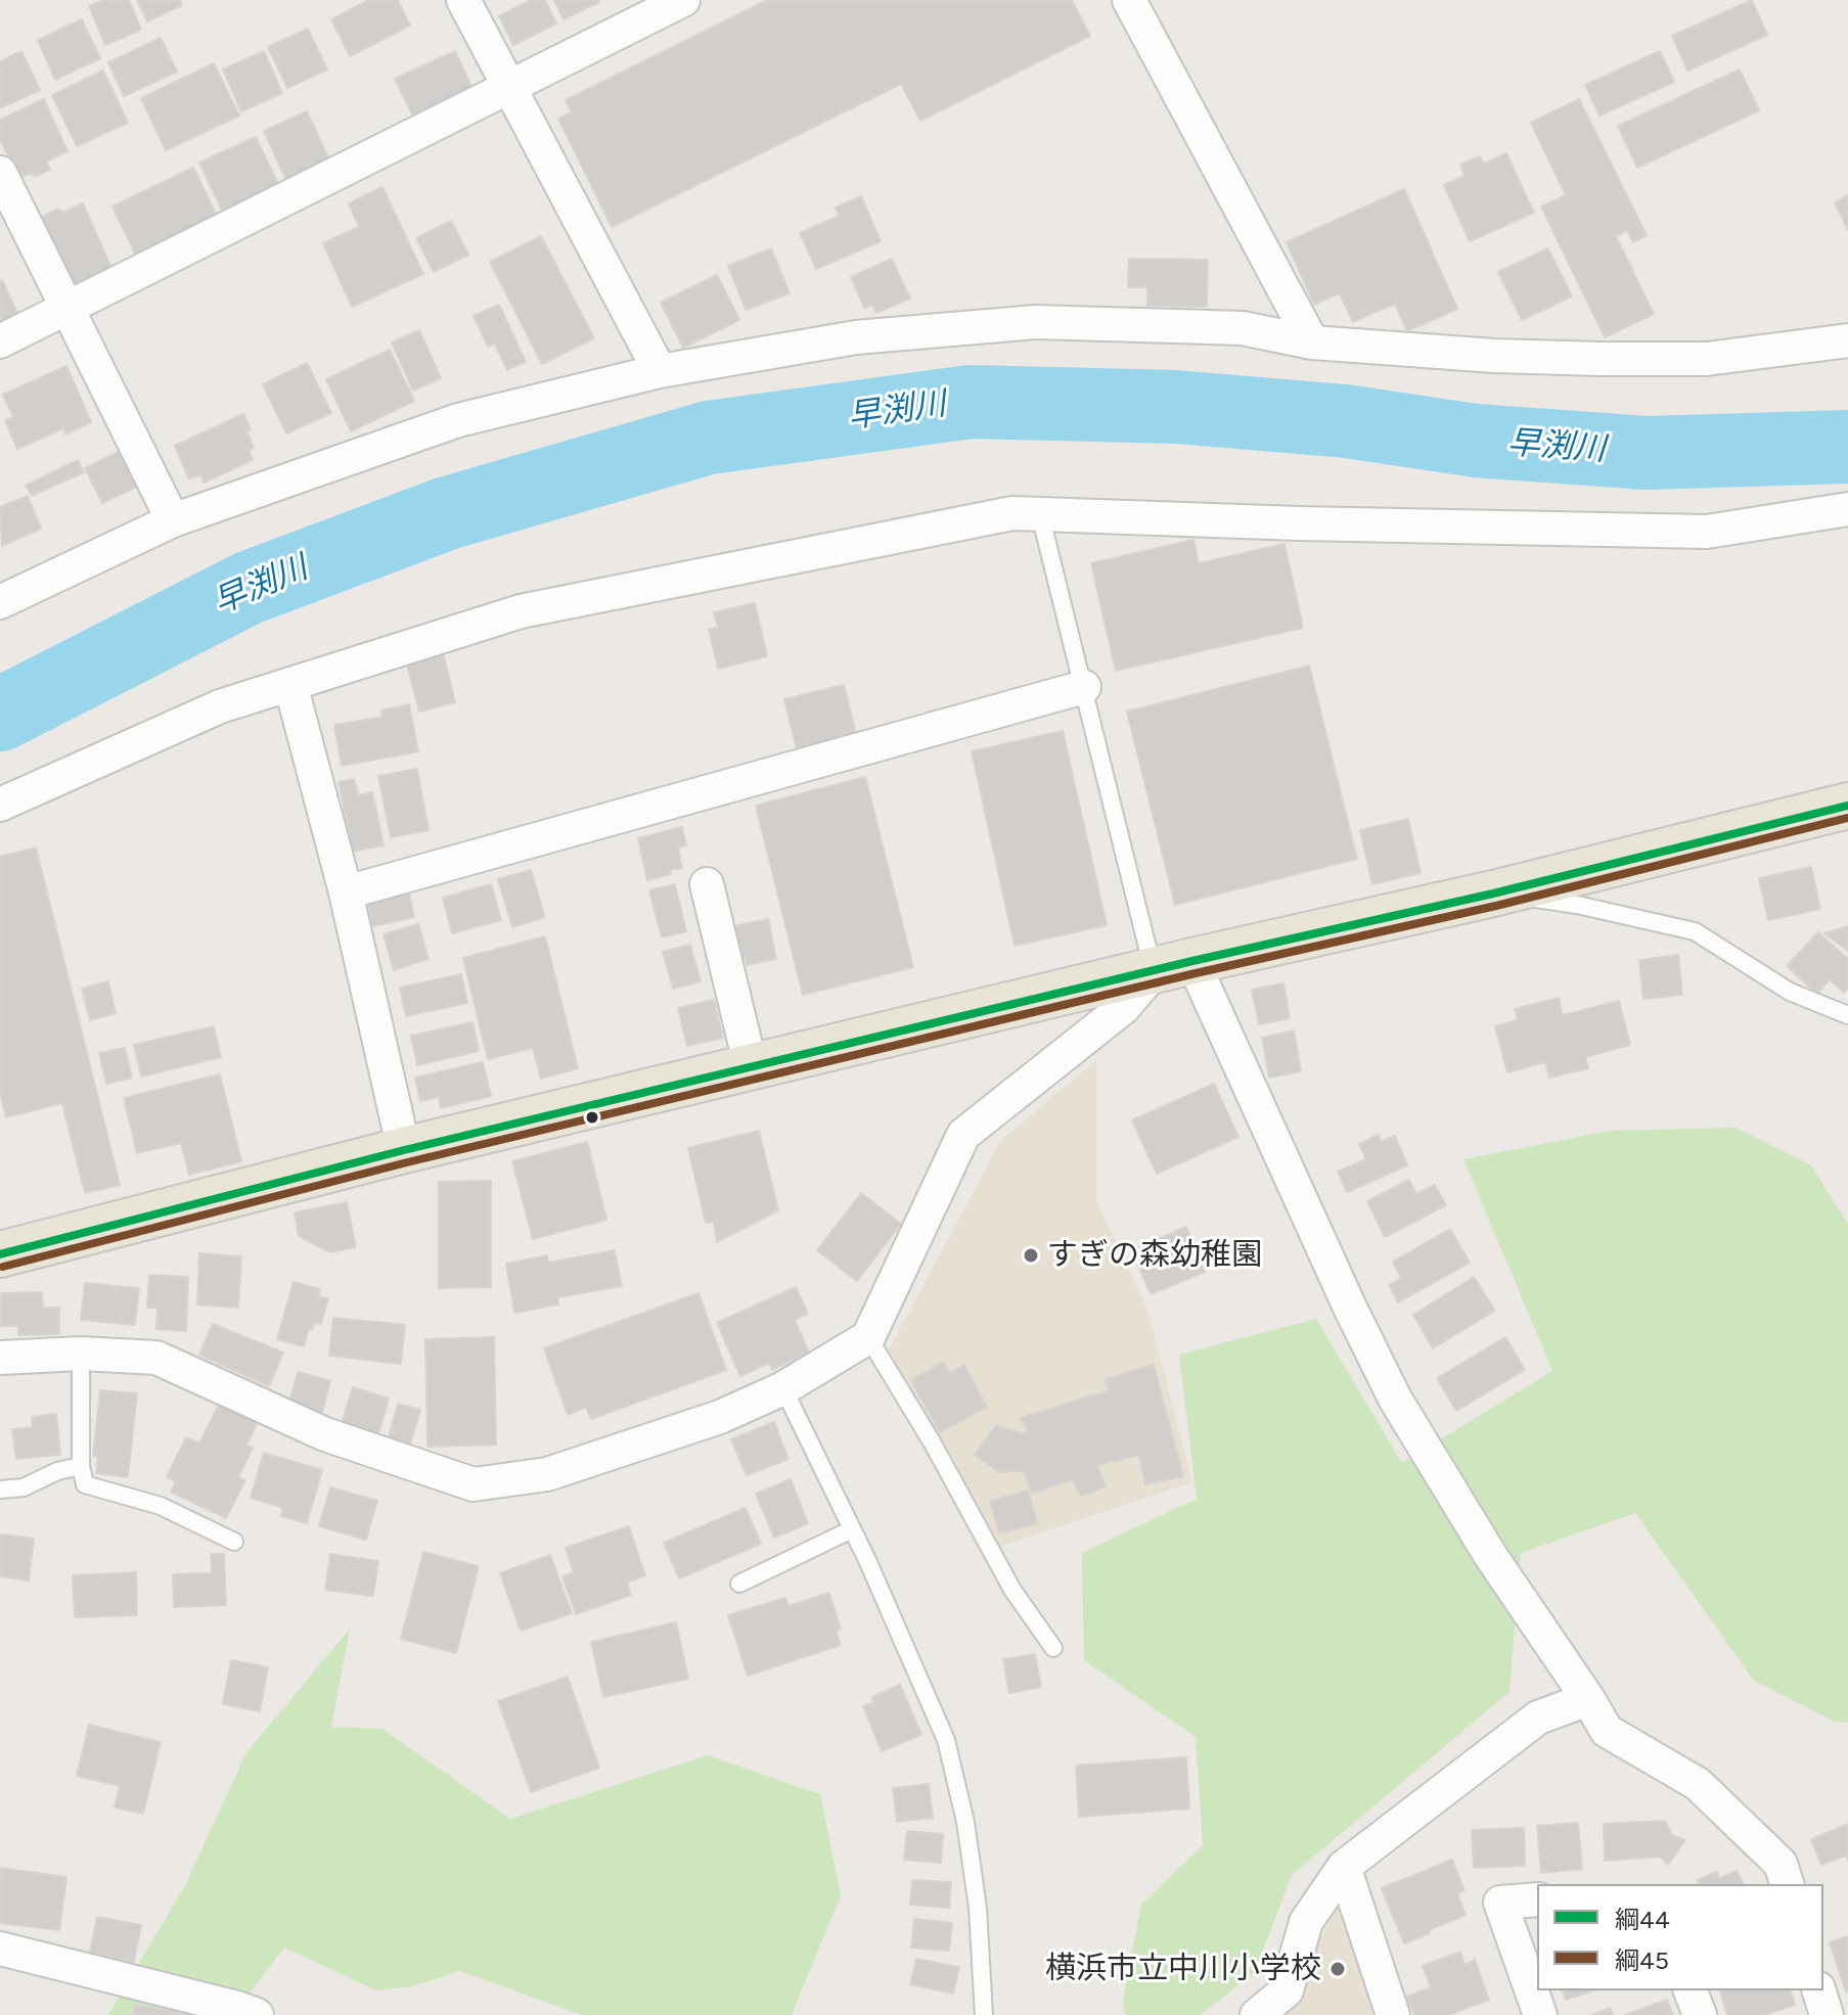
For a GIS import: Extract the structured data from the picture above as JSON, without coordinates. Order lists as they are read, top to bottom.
{
  "water": ["早渕川"],
  "places": ["すぎの森幼稚園", "横浜市立中川小学校"],
  "lines": ["transit line 綱44", "transit line 綱45"],
  "legend": ["綱44", "綱45"]
}
